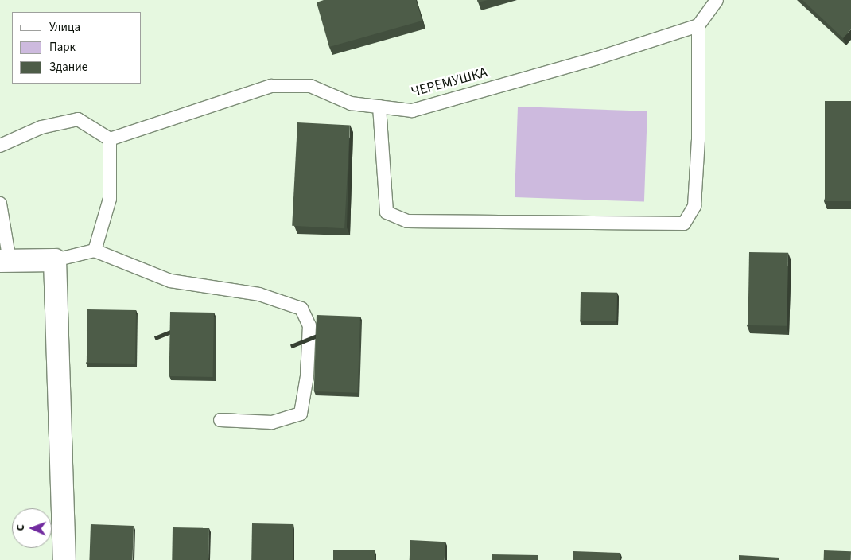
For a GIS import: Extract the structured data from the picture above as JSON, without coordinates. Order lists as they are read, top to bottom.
{
  "streets": {
    "lane": ["ЧЕРЕМУШКА"]
  },
  "legend": ["Улица", "Парк", "Здание"],
  "north": "left"
}
